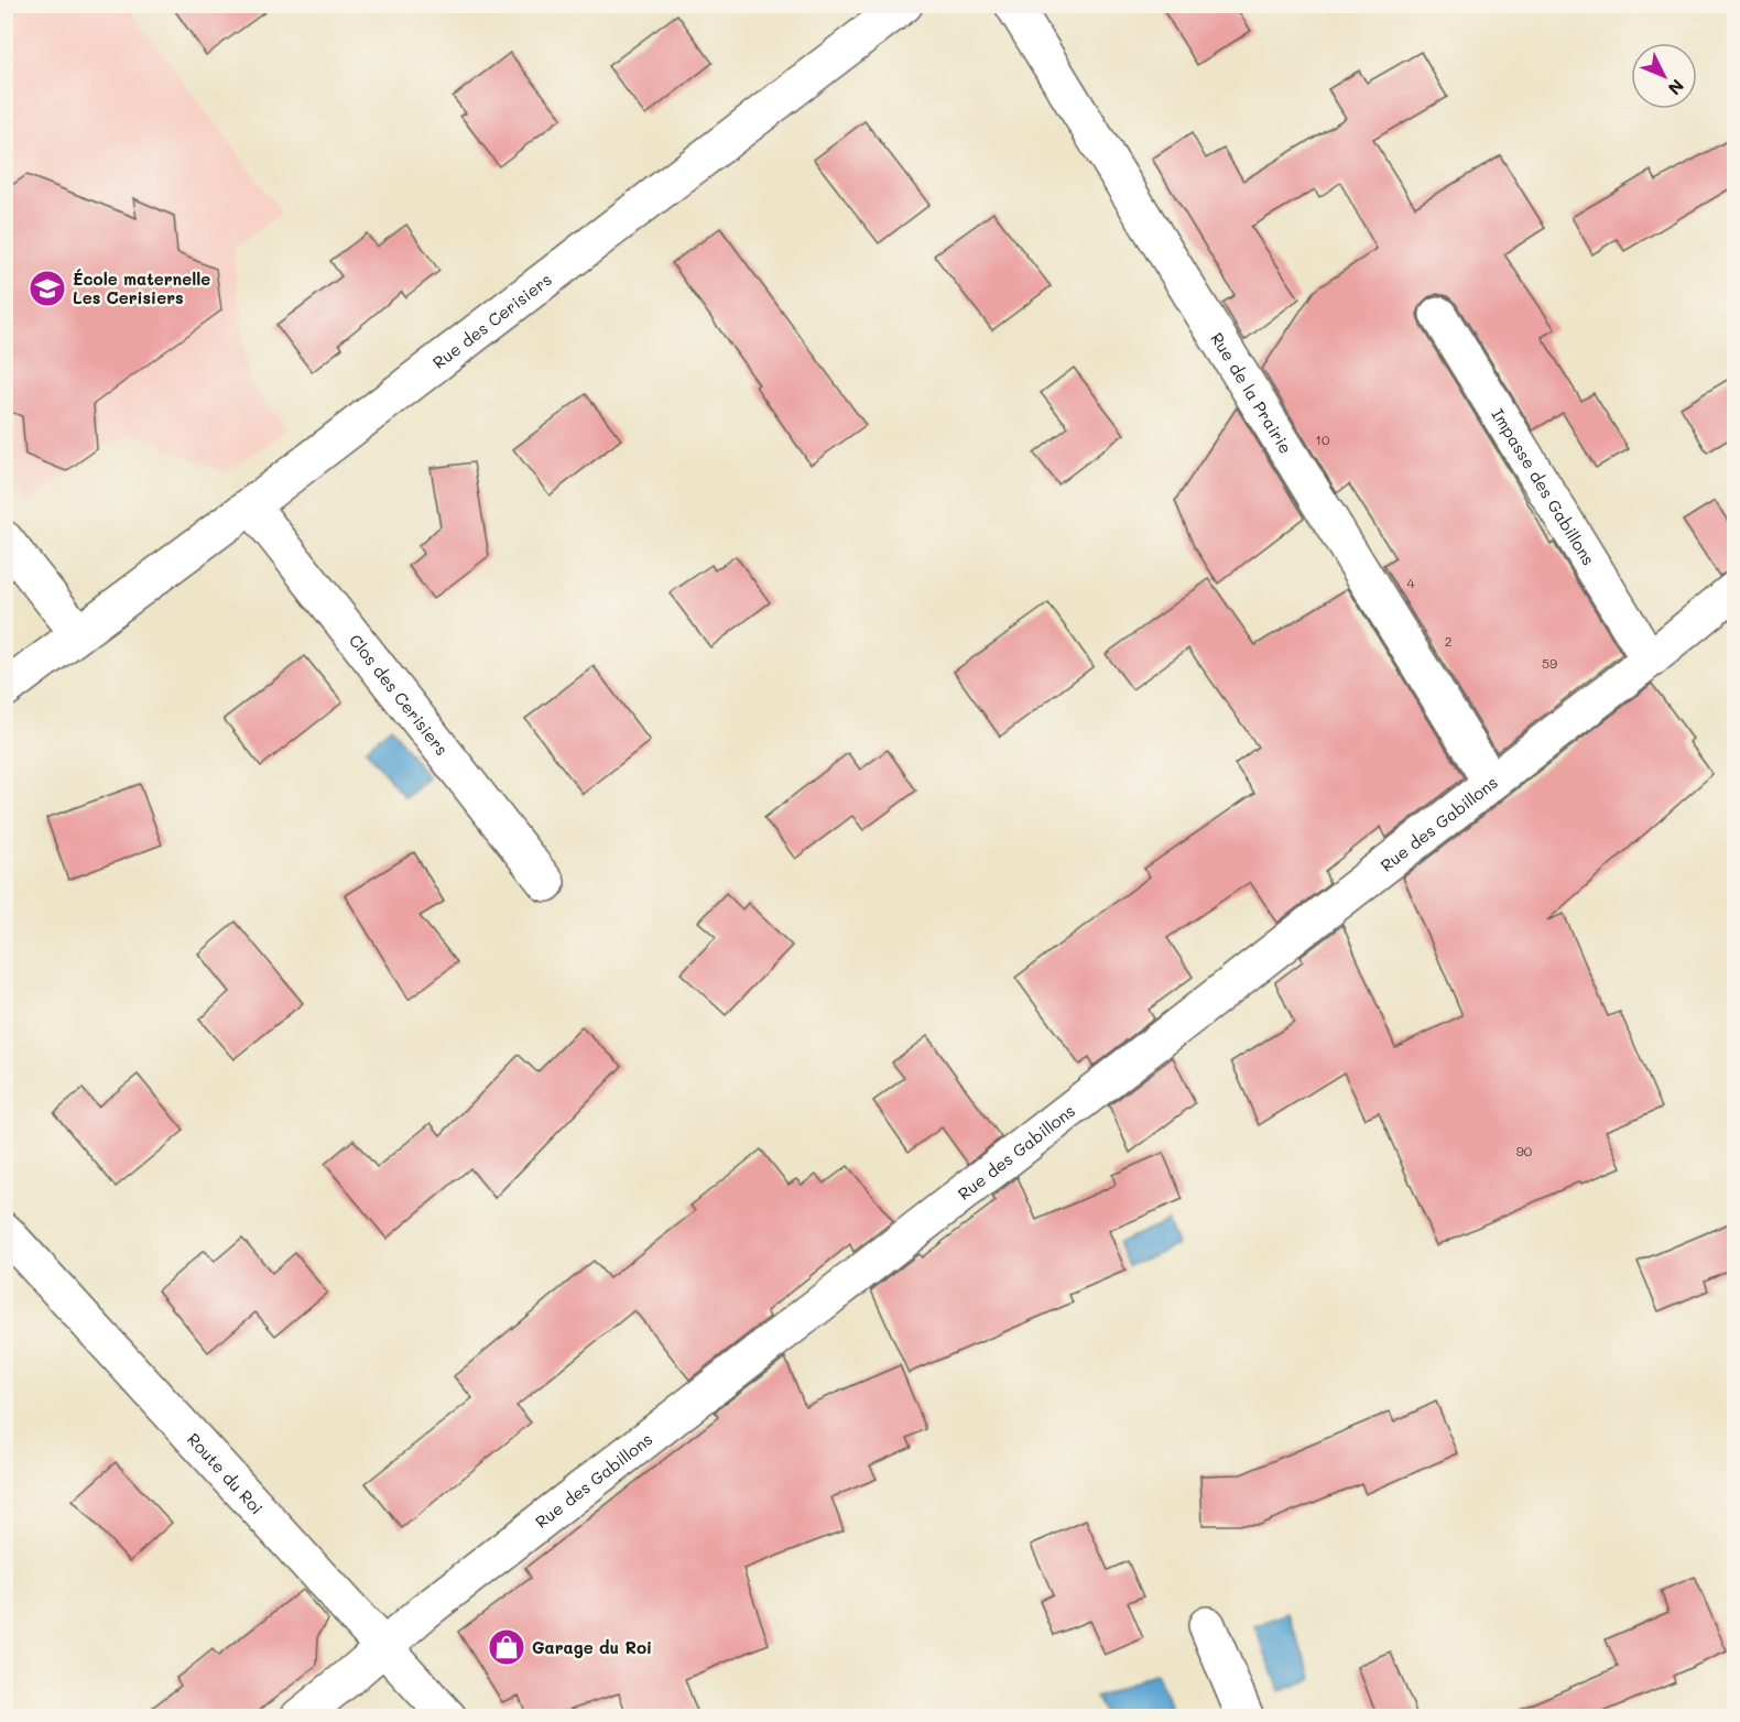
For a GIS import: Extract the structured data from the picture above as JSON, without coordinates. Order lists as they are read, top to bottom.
{
  "streets": {
    "street": [
      "Rue des Cerisiers",
      "Rue de la Prairie",
      "Impasse des Gabillons",
      "Clos des Cerisiers",
      "Rue des Gabillons",
      "Route du Roi"
    ]
  },
  "crossings": [
    ["Rue des Cerisiers", "Clos des Cerisiers"],
    ["Rue de la Prairie", "Rue des Gabillons"],
    ["Impasse des Gabillons", "Rue des Gabillons"],
    ["Rue des Gabillons", "Route du Roi"]
  ],
  "places": {
    "school or university": ["École maternelle Les Cerisiers"],
    "shop": ["Garage du Roi"]
  },
  "house_numbers": [
    "10",
    "4",
    "2",
    "59",
    "90"
  ],
  "north": "bottom right"
}
